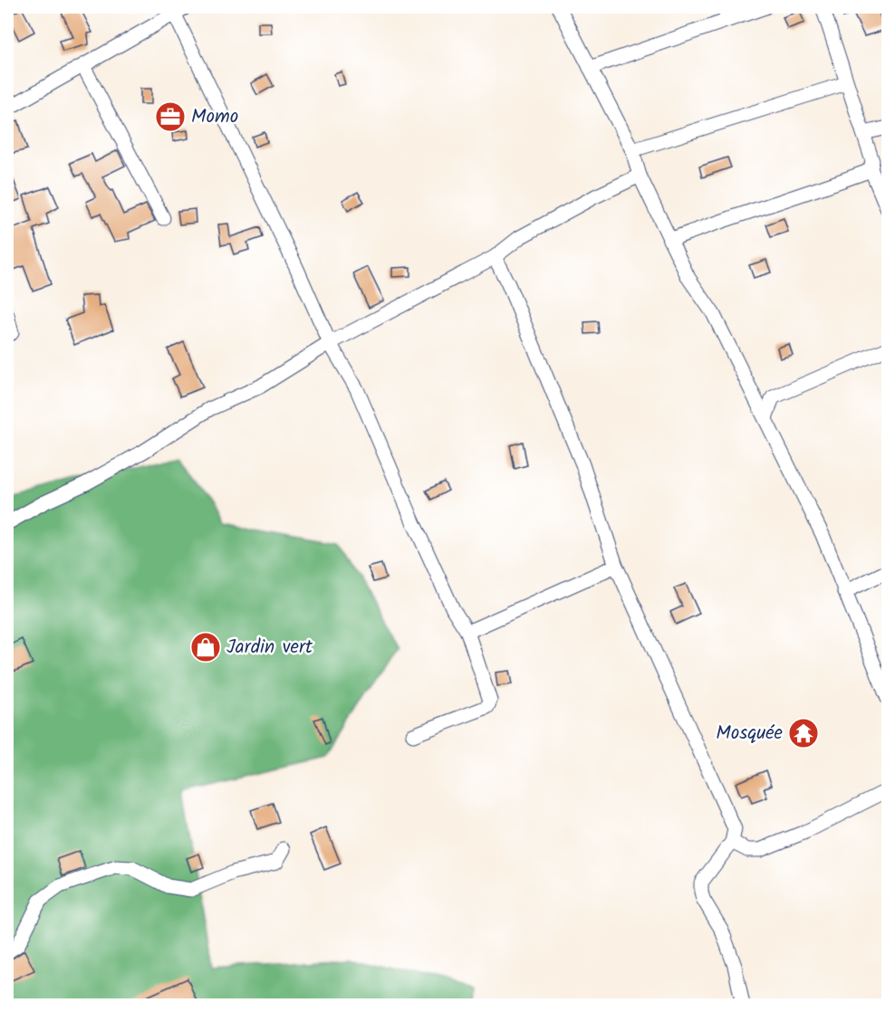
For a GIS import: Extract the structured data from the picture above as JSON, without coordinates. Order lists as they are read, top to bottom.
{
  "places": {
    "office": ["Momo"],
    "shop": ["Jardin vert"],
    "temple": ["Mosquée"]
  }
}
